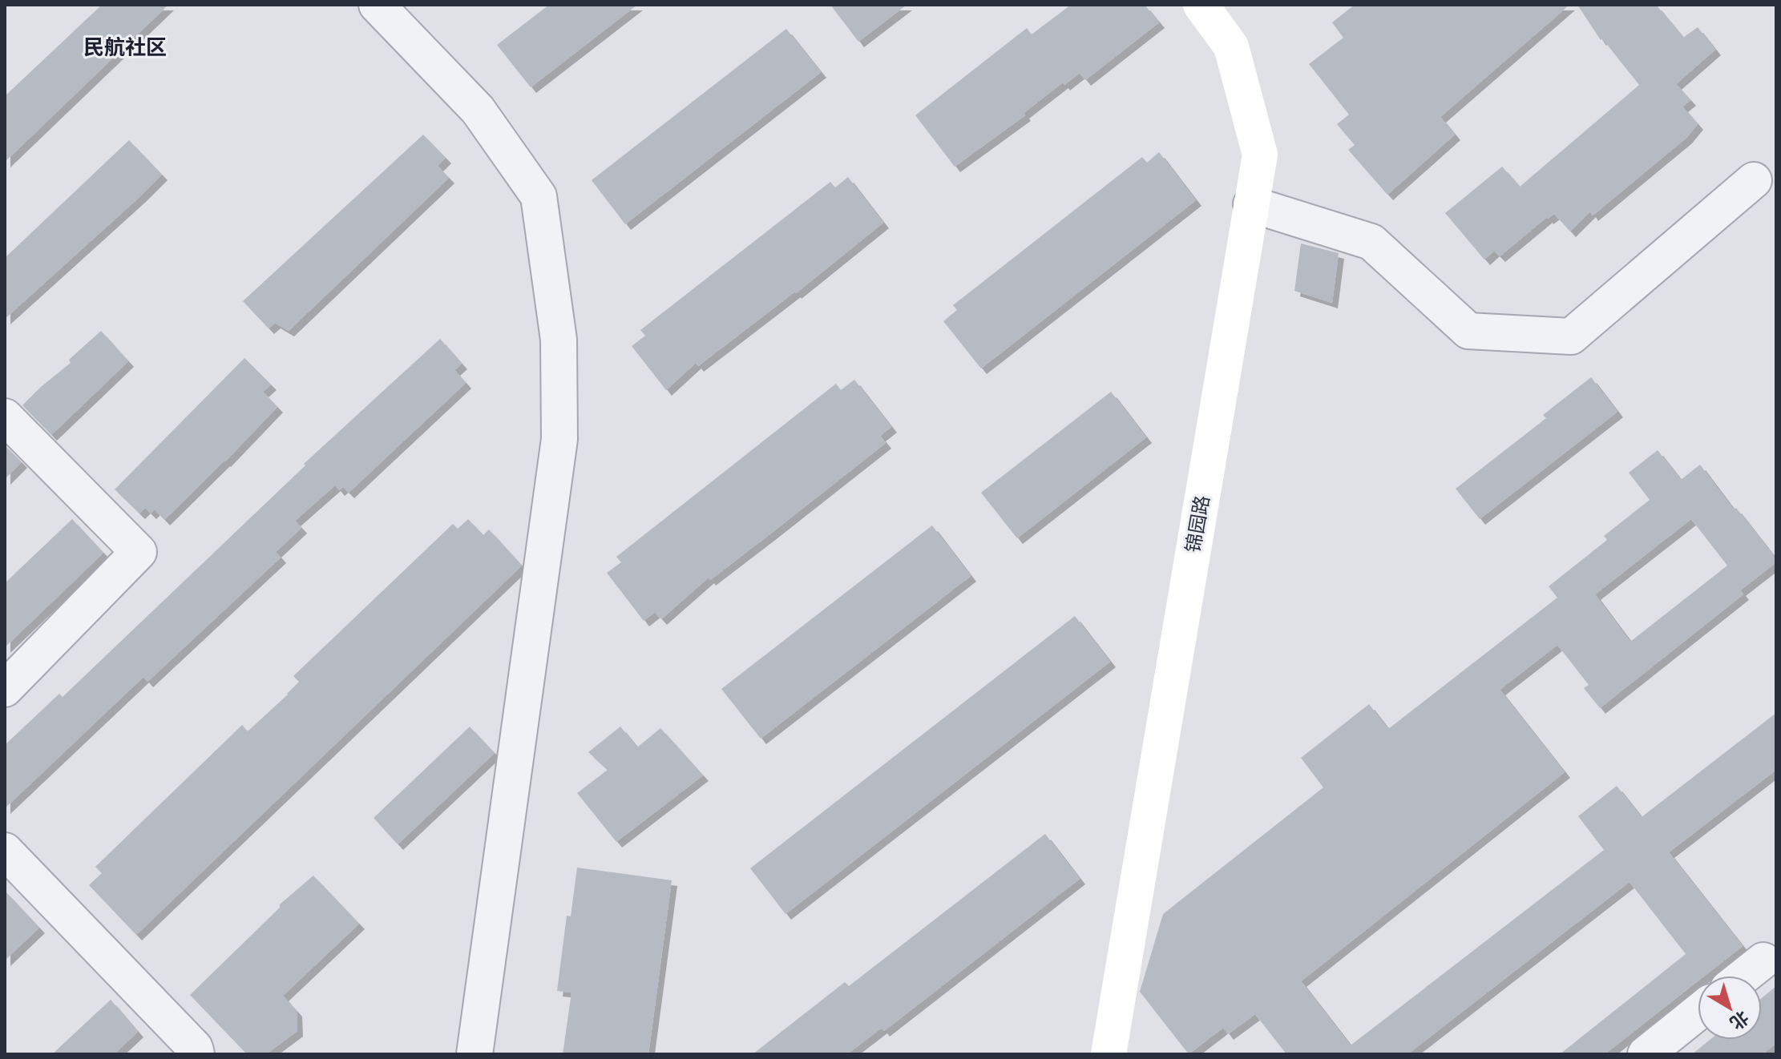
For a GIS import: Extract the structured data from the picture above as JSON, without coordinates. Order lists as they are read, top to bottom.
{
  "streets": {
    "street": ["锦园路"]
  },
  "districts": ["民航社区"],
  "north": "bottom right"
}
